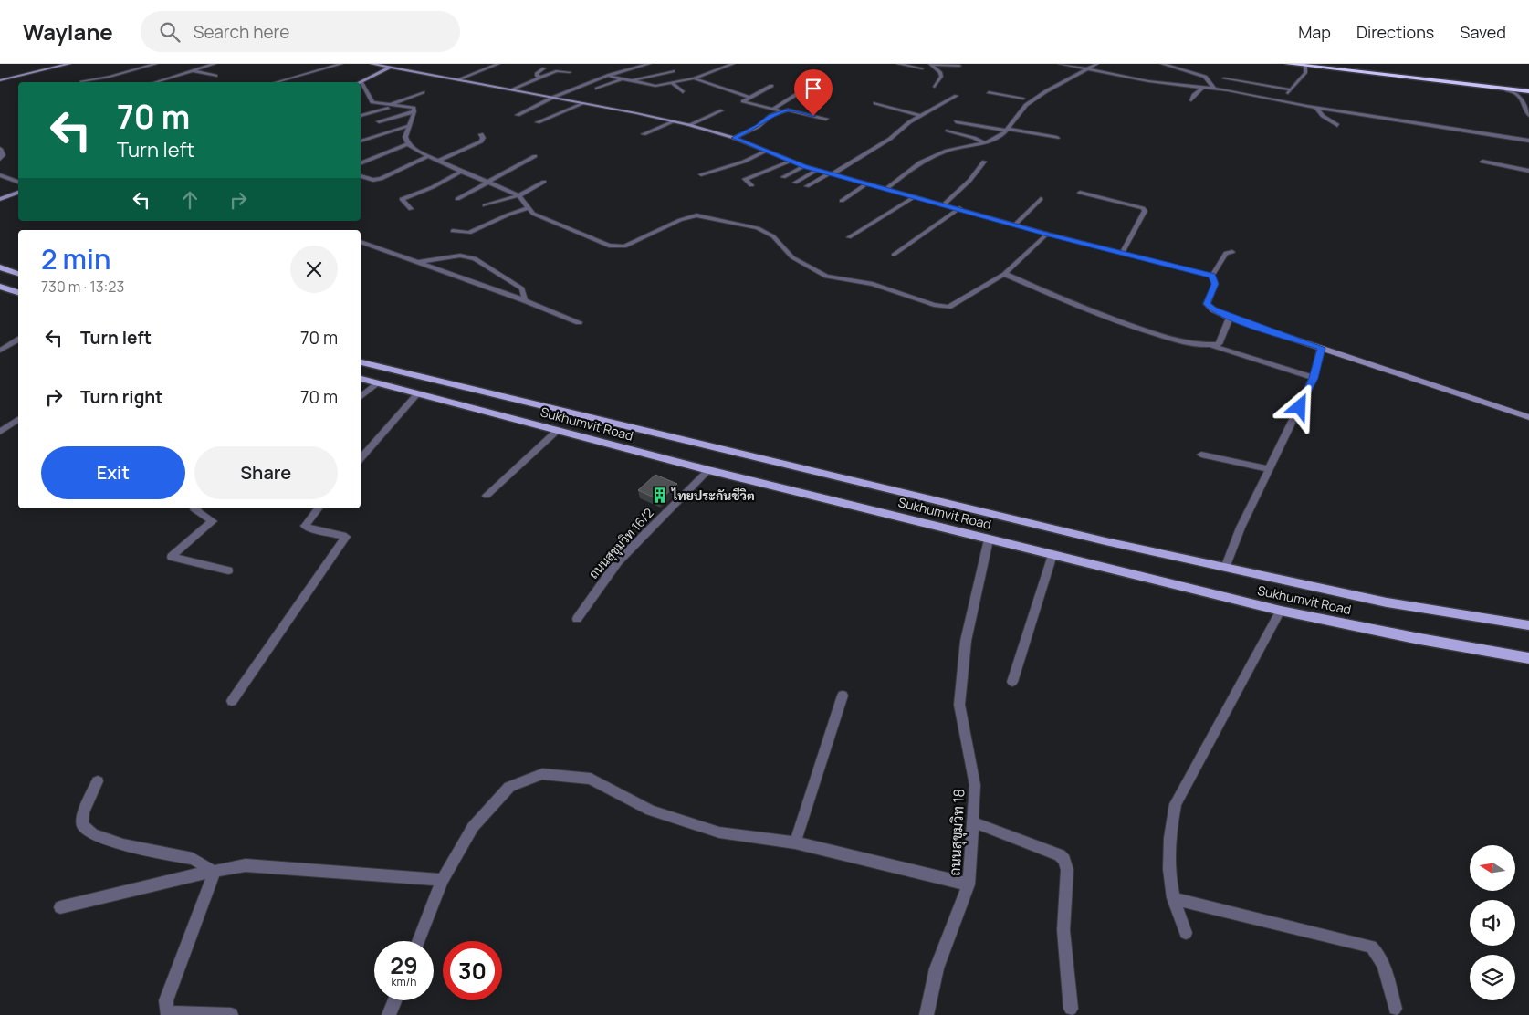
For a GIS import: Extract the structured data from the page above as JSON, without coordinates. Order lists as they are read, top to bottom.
{
  "streets": {
    "main road": ["Sukhumvit Road"],
    "street": ["ถนนสุขุมวิท 16/2", "ถนนสุขุมวิท 18"]
  },
  "crossings": [
    ["Sukhumvit Road", "ถนนสุขุมวิท 16/2"],
    ["Sukhumvit Road", "ถนนสุขุมวิท 18"]
  ],
  "places": {
    "building": ["ไทยประกันชีวิต"]
  },
  "north": "left",
  "page": {
    "header": "Waylane",
    "search": "Search here",
    "nav": ["Map", "Directions", "Saved"],
    "turn": ["70 m", "Turn left"],
    "heading": ["2 min", "730 m · 13:23"],
    "list": [
      {
        "name": "Turn left",
        "value": "70 m"
      },
      {
        "name": "Turn right",
        "value": "70 m"
      }
    ],
    "buttons": ["Exit", "Share"],
    "speed": "29 km/h",
    "limit": "30"
  }
}
